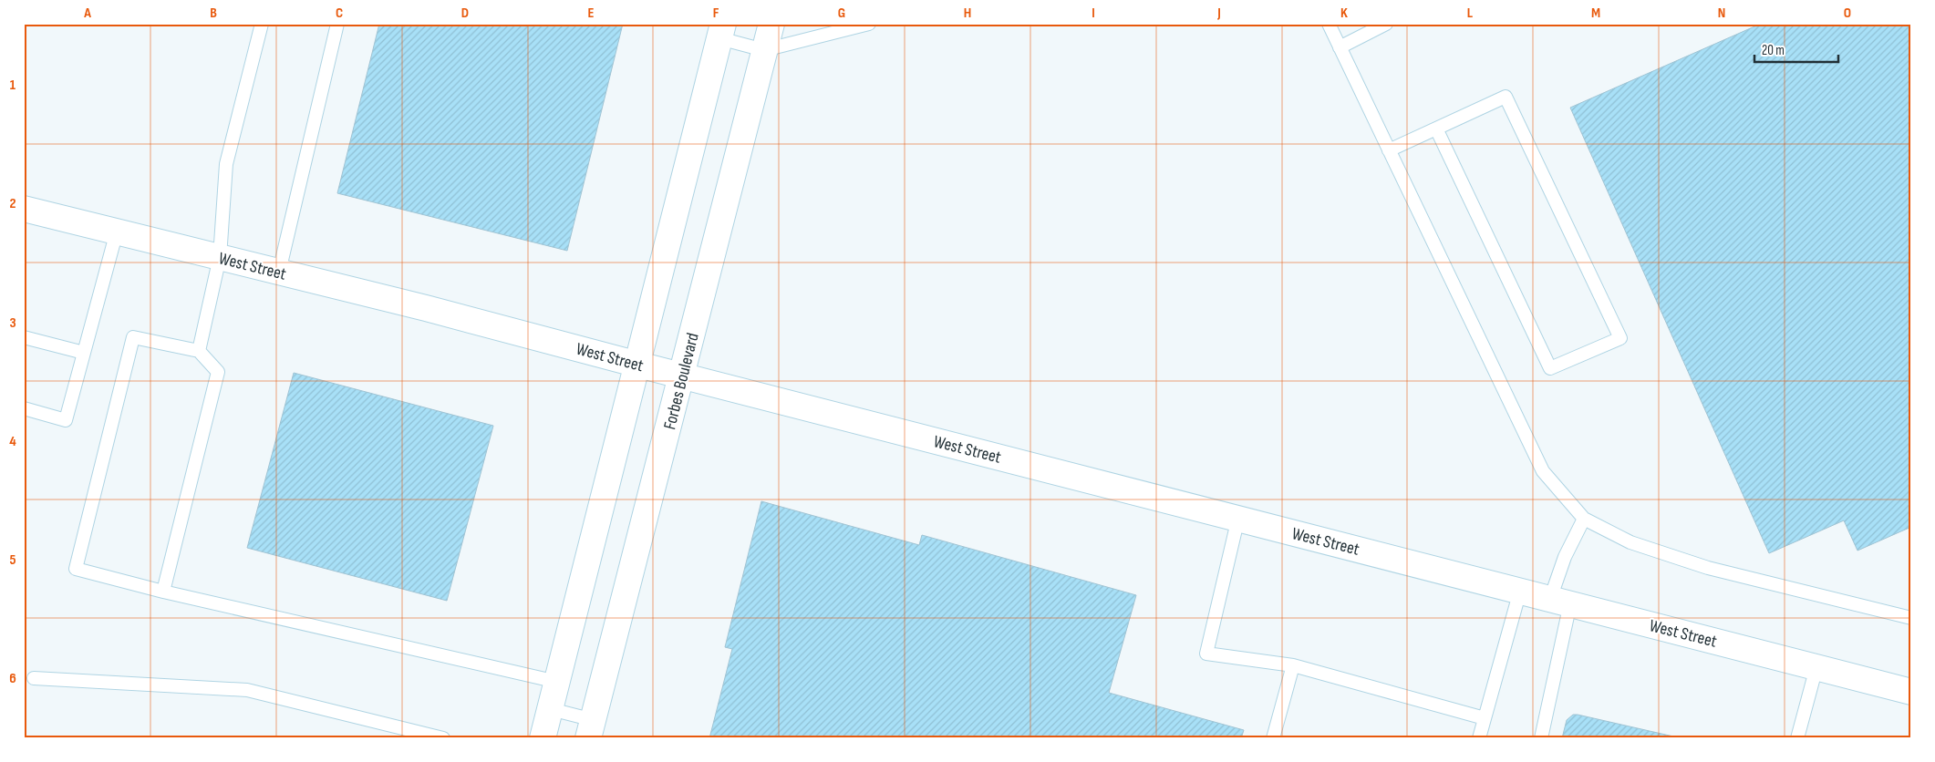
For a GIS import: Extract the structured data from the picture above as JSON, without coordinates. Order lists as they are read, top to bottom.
{
  "streets": {
    "street": ["West Street", "Forbes Boulevard"]
  },
  "crossings": [
    ["West Street", "Forbes Boulevard"]
  ],
  "scale_bar": "20 m",
  "grid": {
    "columns": [
      "A",
      "B",
      "C",
      "D",
      "E",
      "F",
      "G",
      "H",
      "I",
      "J",
      "K",
      "L",
      "M",
      "N",
      "O"
    ],
    "rows": [
      "1",
      "2",
      "3",
      "4",
      "5",
      "6"
    ]
  }
}
